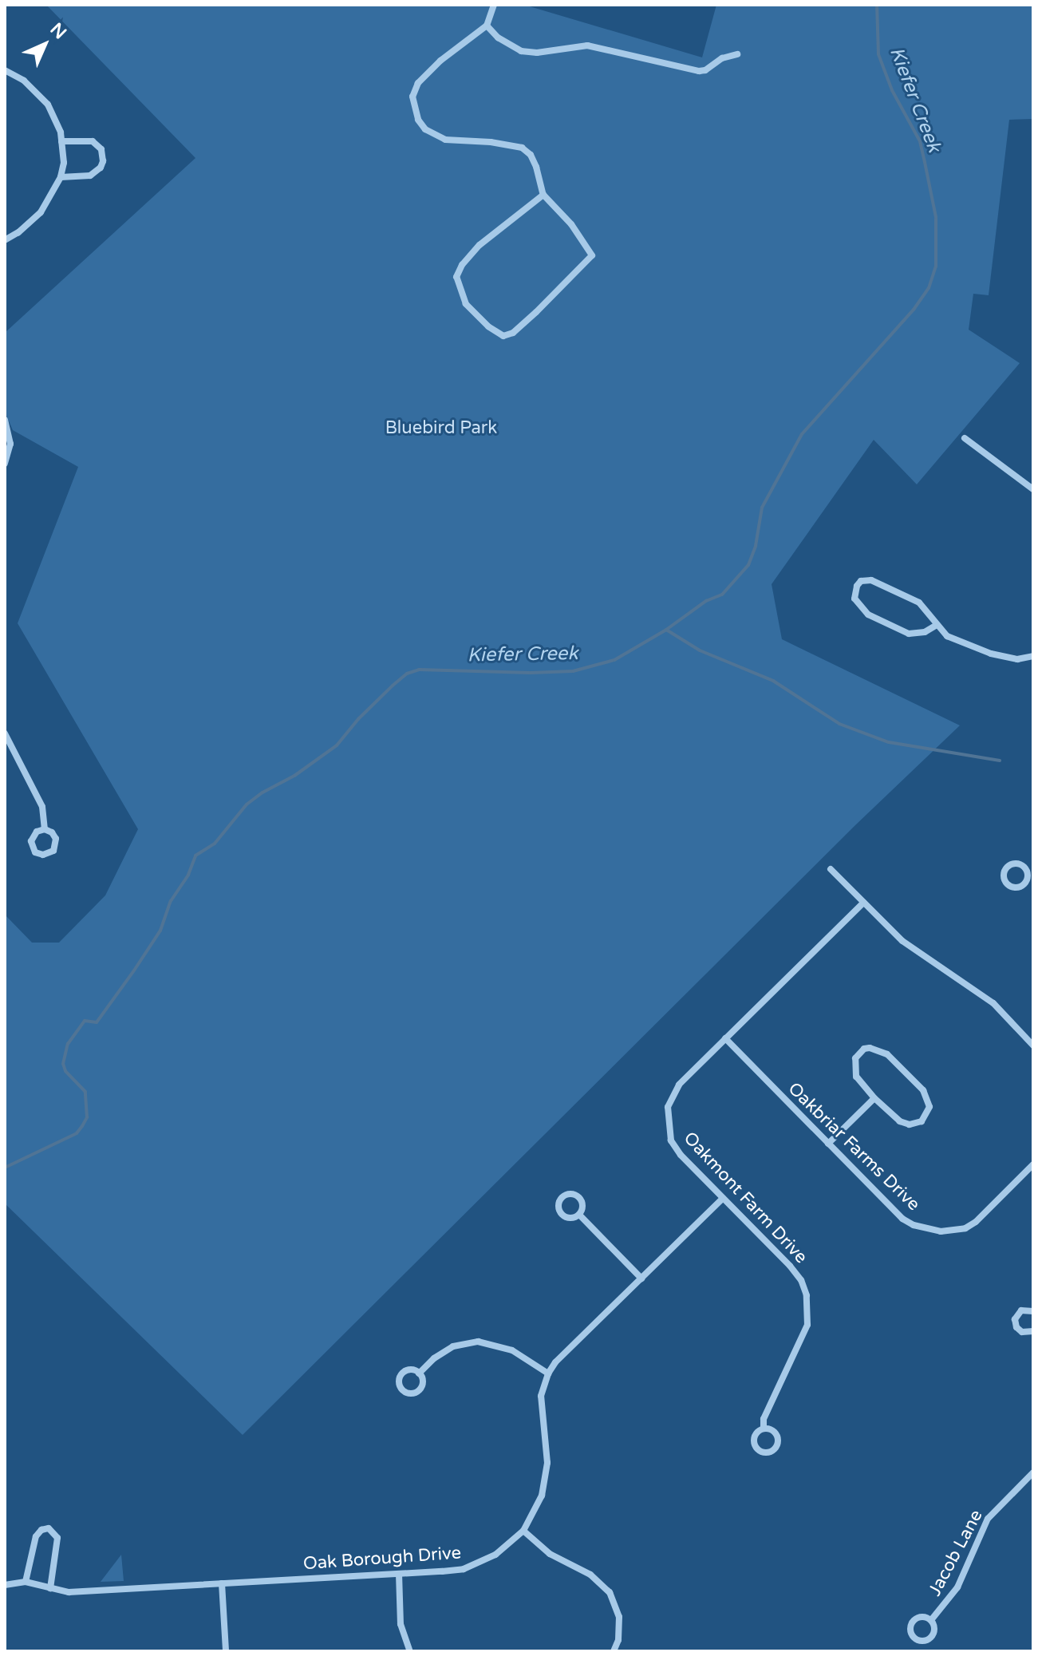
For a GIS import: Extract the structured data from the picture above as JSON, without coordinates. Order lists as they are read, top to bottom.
{
  "streets": {
    "street": [
      "Oakbriar Farms Drive",
      "Oakmont Farm Drive",
      "Jacob Lane",
      "Oak Borough Drive"
    ]
  },
  "crossings": [
    ["Oakbriar Farms Drive", "Oakmont Farm Drive"],
    ["Oakmont Farm Drive", "Oak Borough Drive"]
  ],
  "water": ["Kiefer Creek"],
  "parks": ["Bluebird Park"],
  "north": "top right"
}
